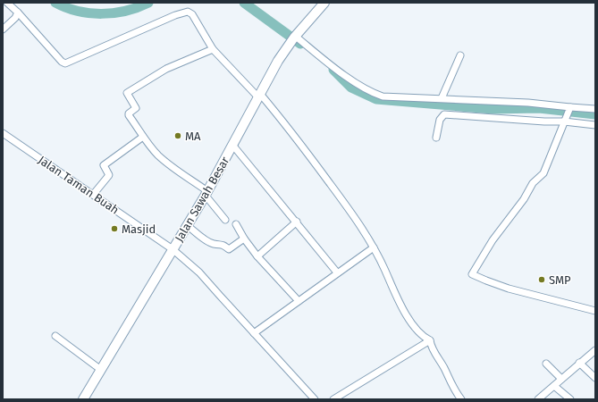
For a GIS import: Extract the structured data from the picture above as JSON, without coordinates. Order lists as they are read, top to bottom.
{
  "streets": {
    "main road": ["Jalan Sawah Besar"],
    "street": ["Jalan Taman Buah"]
  },
  "crossings": [
    ["Jalan Taman Buah", "Jalan Sawah Besar"]
  ],
  "places": ["MA", "Masjid", "SMP"]
}
